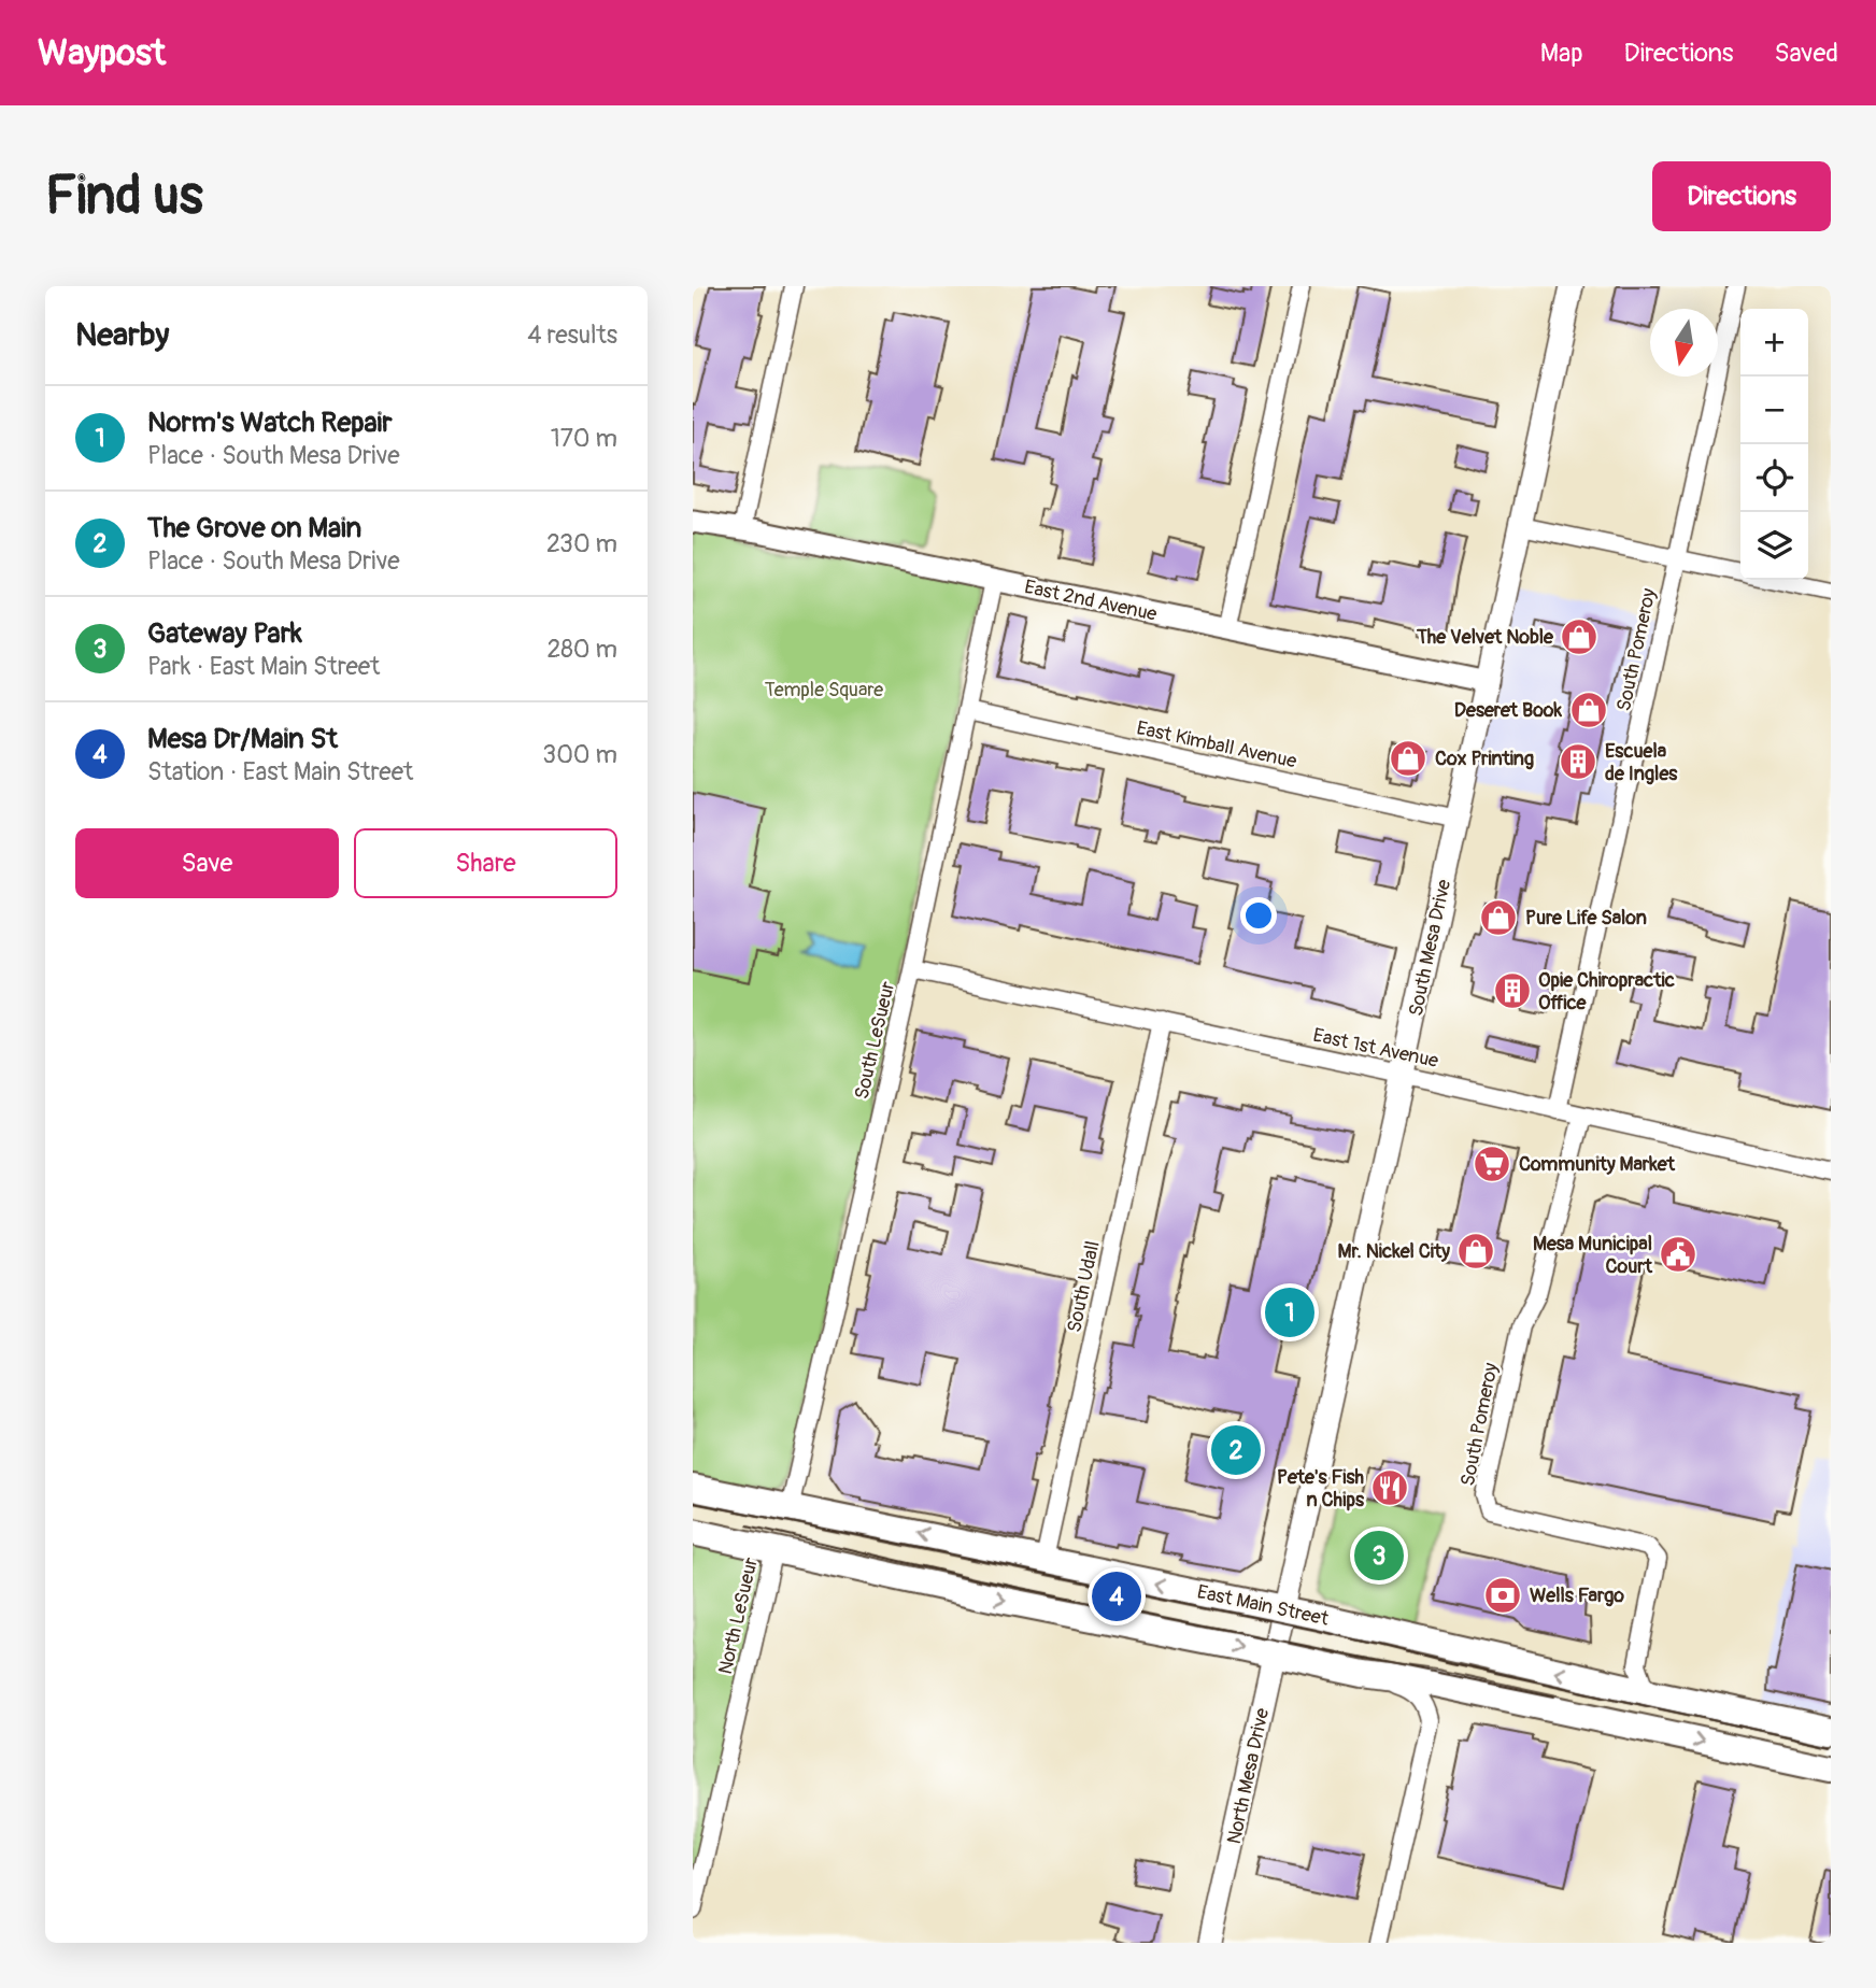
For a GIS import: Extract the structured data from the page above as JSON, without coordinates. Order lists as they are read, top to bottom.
{
  "streets": {
    "main road": ["South Mesa Drive", "East Main Street", "North Mesa Drive"],
    "street": [
      "East 2nd Avenue",
      "South Pomeroy",
      "East Kimball Avenue",
      "South LeSueur",
      "East 1st Avenue",
      "South Udall",
      "North LeSueur"
    ]
  },
  "crossings": [
    ["East 2nd Avenue", "South Mesa Drive"],
    ["East 2nd Avenue", "South LeSueur"],
    ["South Pomeroy", "East 1st Avenue"],
    ["East Kimball Avenue", "South Mesa Drive"],
    ["East Kimball Avenue", "South LeSueur"],
    ["South Mesa Drive", "East 1st Avenue"],
    ["South Mesa Drive", "East Main Street"],
    ["South Mesa Drive", "North Mesa Drive"],
    ["South LeSueur", "East 1st Avenue"],
    ["South LeSueur", "East Main Street"],
    ["East 1st Avenue", "South Udall"],
    ["South Udall", "East Main Street"],
    ["East Main Street", "North Mesa Drive"]
  ],
  "parks": ["Temple Square"],
  "places": {
    "shop": [
      "The Velvet Noble",
      "Deseret Book",
      "Cox Printing",
      "Pure Life Salon",
      "Mr. Nickel City"
    ],
    "building": ["Escuela de Ingles", "Opie Chiropractic Office"],
    "supermarket": ["Community Market"],
    "public building": ["Mesa Municipal Court"],
    "restaurant": ["Pete's Fish n Chips"],
    "bank": ["Wells Fargo"]
  },
  "north": "bottom",
  "page": {
    "header": "Waypost",
    "nav": ["Map", "Directions", "Saved"],
    "buttons": [
      "Directions",
      ["Save", "Share"]
    ],
    "title": "Find us",
    "heading": ["Nearby", "4 results"],
    "map_buttons": ["+", "−"],
    "list": [
      {
        "mark": "1",
        "name": "Norm's Watch Repair",
        "note": "Place · South Mesa Drive",
        "value": "170 m"
      },
      {
        "mark": "2",
        "name": "The Grove on Main",
        "note": "Place · South Mesa Drive",
        "value": "230 m"
      },
      {
        "mark": "3",
        "name": "Gateway Park",
        "note": "Park · East Main Street",
        "value": "280 m"
      },
      {
        "mark": "4",
        "name": "Mesa Dr/Main St",
        "note": "Station · East Main Street",
        "value": "300 m"
      }
    ],
    "pins": [
      "1",
      "2",
      "3",
      "4"
    ]
  }
}
